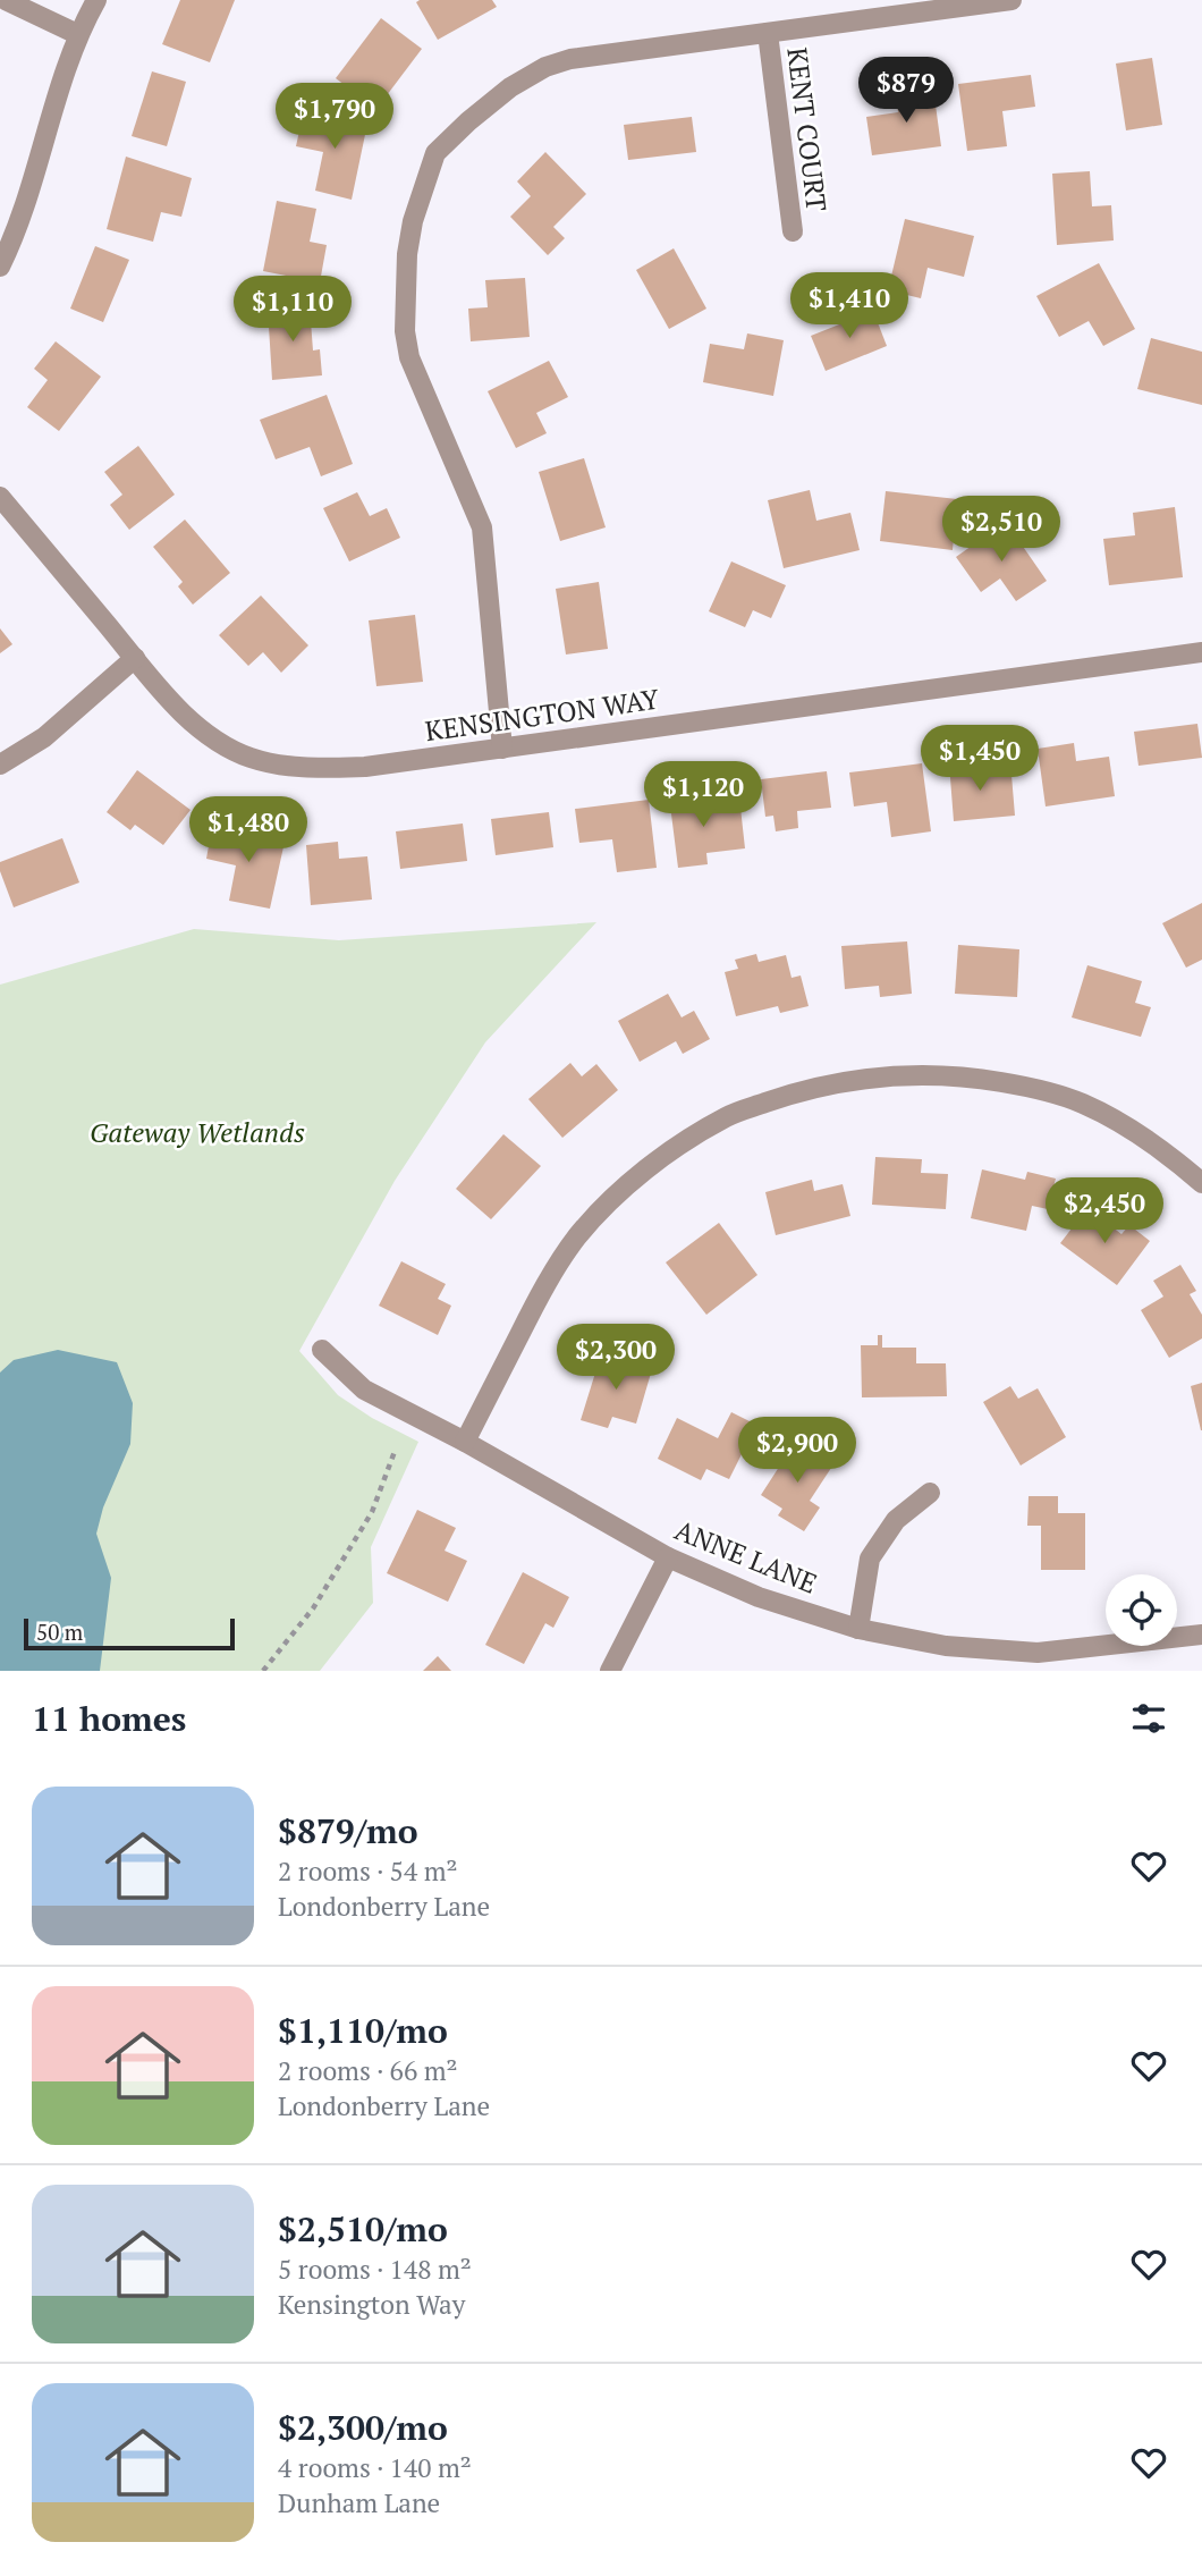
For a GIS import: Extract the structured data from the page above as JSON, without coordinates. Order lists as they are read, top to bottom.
{
  "streets": {
    "street": ["KENT COURT", "KENSINGTON WAY", "ANNE LANE"]
  },
  "parks": ["Gateway Wetlands"],
  "scale_bar": "50 m",
  "page": {
    "price": [
      "$879",
      "$1,790",
      "$1,410",
      "$1,110",
      "$2,510",
      "$1,450",
      "$1,120",
      "$1,480",
      "$2,450",
      "$2,300",
      "$2,900"
    ],
    "scale": "50 m",
    "heading": "11 homes",
    "list": [
      {
        "name": "$879/mo",
        "note": "2 rooms · 54 m² · Londonberry Lane"
      },
      {
        "name": "$1,110/mo",
        "note": "2 rooms · 66 m² · Londonberry Lane"
      },
      {
        "name": "$2,510/mo",
        "note": "5 rooms · 148 m² · Kensington Way"
      },
      {
        "name": "$2,300/mo",
        "note": "4 rooms · 140 m² · Dunham Lane"
      }
    ]
  }
}
